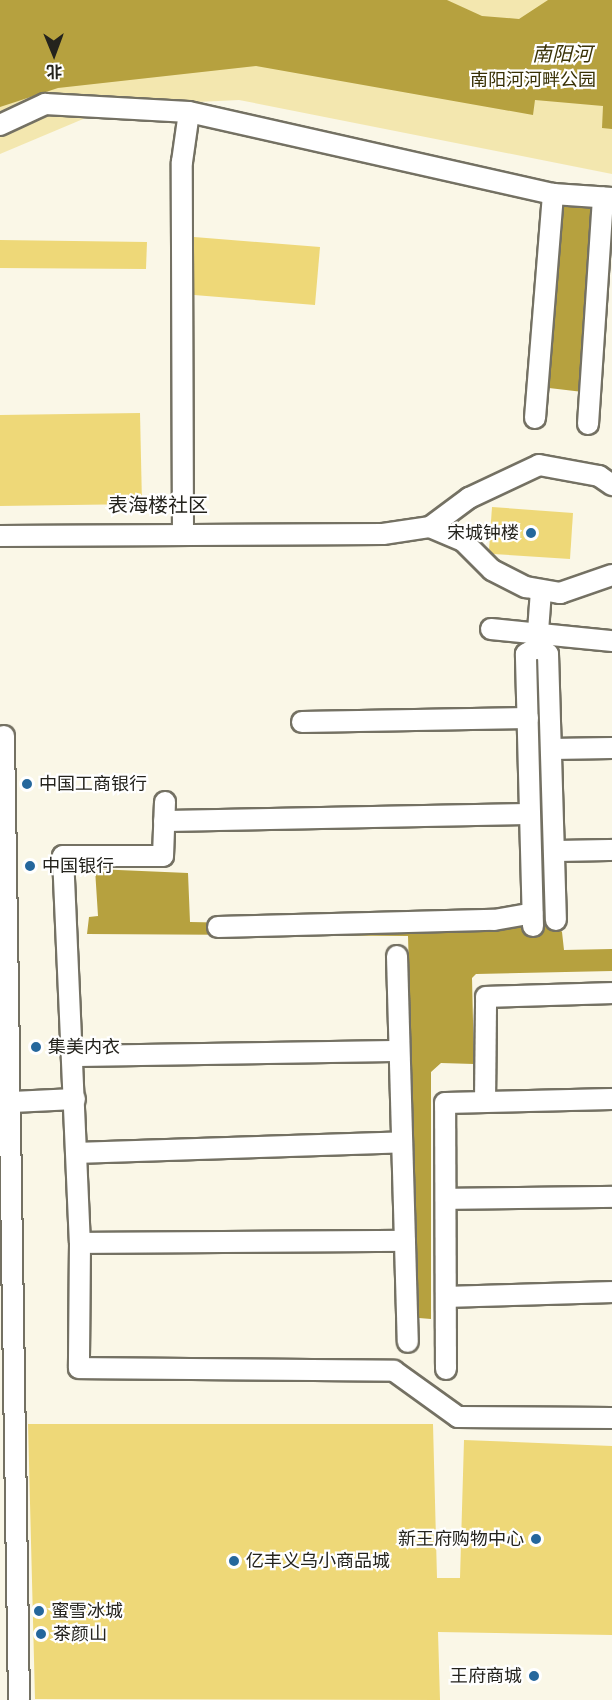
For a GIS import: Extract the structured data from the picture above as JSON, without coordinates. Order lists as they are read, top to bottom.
{
  "districts": ["表海楼社区"],
  "water": ["南阳河"],
  "parks": ["南阳河河畔公园"],
  "places": [
    "宋城钟楼",
    "中国工商银行",
    "中国银行",
    "集美内衣",
    "新王府购物中心",
    "亿丰义乌小商品城",
    "蜜雪冰城",
    "茶颜山",
    "王府商城"
  ],
  "north": "bottom"
}
